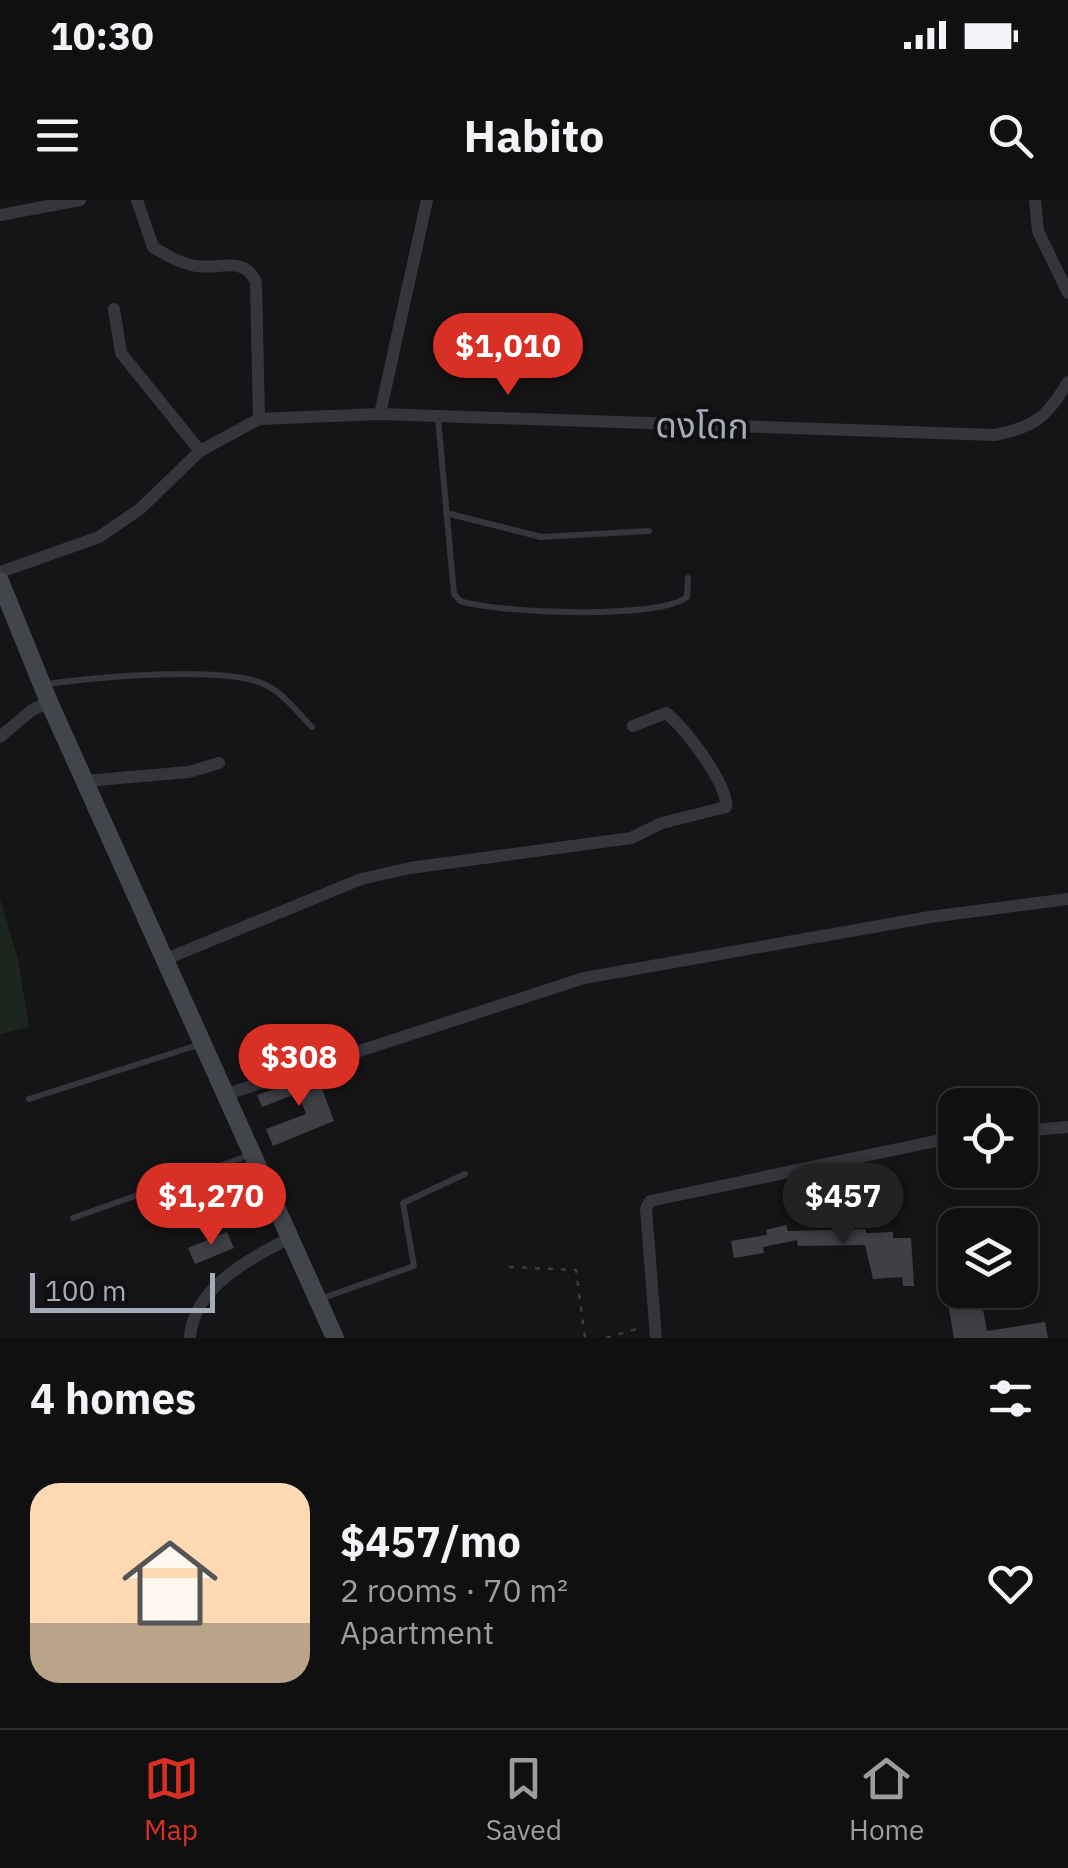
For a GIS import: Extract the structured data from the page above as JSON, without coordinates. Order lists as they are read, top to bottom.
{
  "streets": {
    "street": ["ดงโดก"]
  },
  "scale_bar": "100 m",
  "page": {
    "status": "10:30",
    "header": "Habito",
    "price": [
      "$1,010",
      "$308",
      "$1,270",
      "$457"
    ],
    "scale": "100 m",
    "heading": "4 homes",
    "list": [
      {
        "name": "$457/mo",
        "note": "2 rooms · 70 m² · Apartment"
      }
    ],
    "tabs": ["Map", "Saved", "Home"]
  }
}
